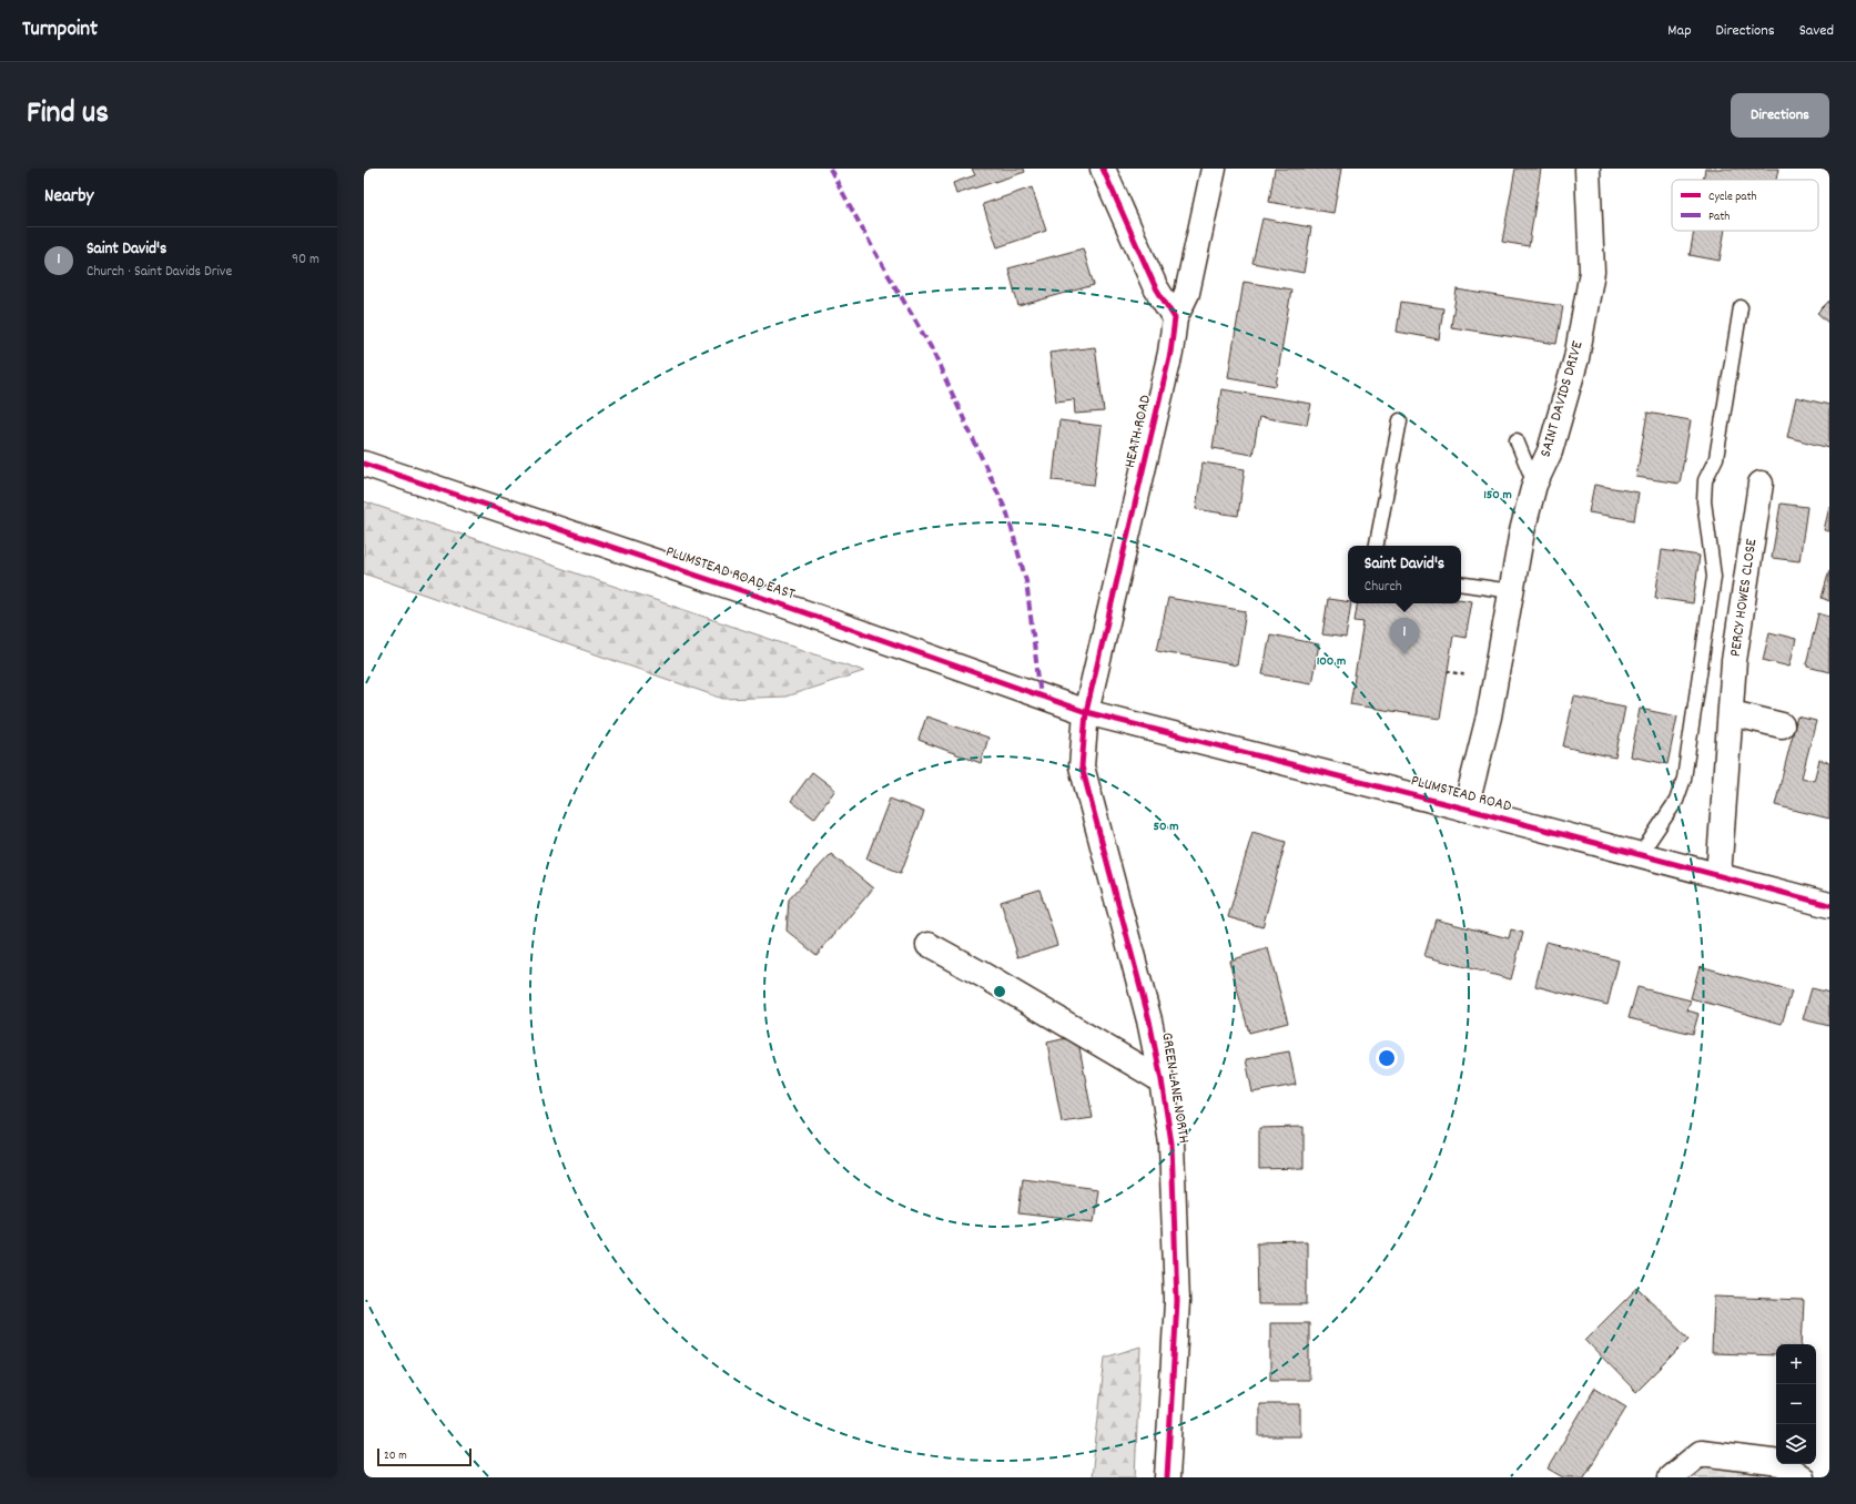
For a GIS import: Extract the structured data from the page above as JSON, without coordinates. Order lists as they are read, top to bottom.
{
  "streets": {
    "street": [
      "SAINT DAVIDS DRIVE",
      "HEATH ROAD",
      "PLUMSTEAD ROAD EAST",
      "PERCY HOWES CLOSE",
      "PLUMSTEAD ROAD",
      "GREEN LANE NORTH"
    ]
  },
  "crossings": [
    ["SAINT DAVIDS DRIVE", "PLUMSTEAD ROAD"],
    ["HEATH ROAD", "PLUMSTEAD ROAD EAST"],
    ["HEATH ROAD", "PLUMSTEAD ROAD"],
    ["HEATH ROAD", "GREEN LANE NORTH"],
    ["PLUMSTEAD ROAD EAST", "PLUMSTEAD ROAD"],
    ["PLUMSTEAD ROAD EAST", "GREEN LANE NORTH"],
    ["PERCY HOWES CLOSE", "PLUMSTEAD ROAD"],
    ["PLUMSTEAD ROAD", "GREEN LANE NORTH"]
  ],
  "legend": ["Cycle path", "Path"],
  "scale_bar": "20 m",
  "page": {
    "header": "Turnpoint",
    "nav": ["Map", "Directions", "Saved"],
    "title": "Find us",
    "buttons": "Directions",
    "heading": "Nearby",
    "list": [
      {
        "mark": "1",
        "name": "Saint David's",
        "note": "Church · Saint Davids Drive",
        "value": "90 m"
      }
    ],
    "popup": ["Saint David's", "Church"],
    "pins": "1",
    "map_buttons": ["+", "−"],
    "scale": "20 m"
  },
  "rings": ["150 m", "100 m", "50 m"]
}
